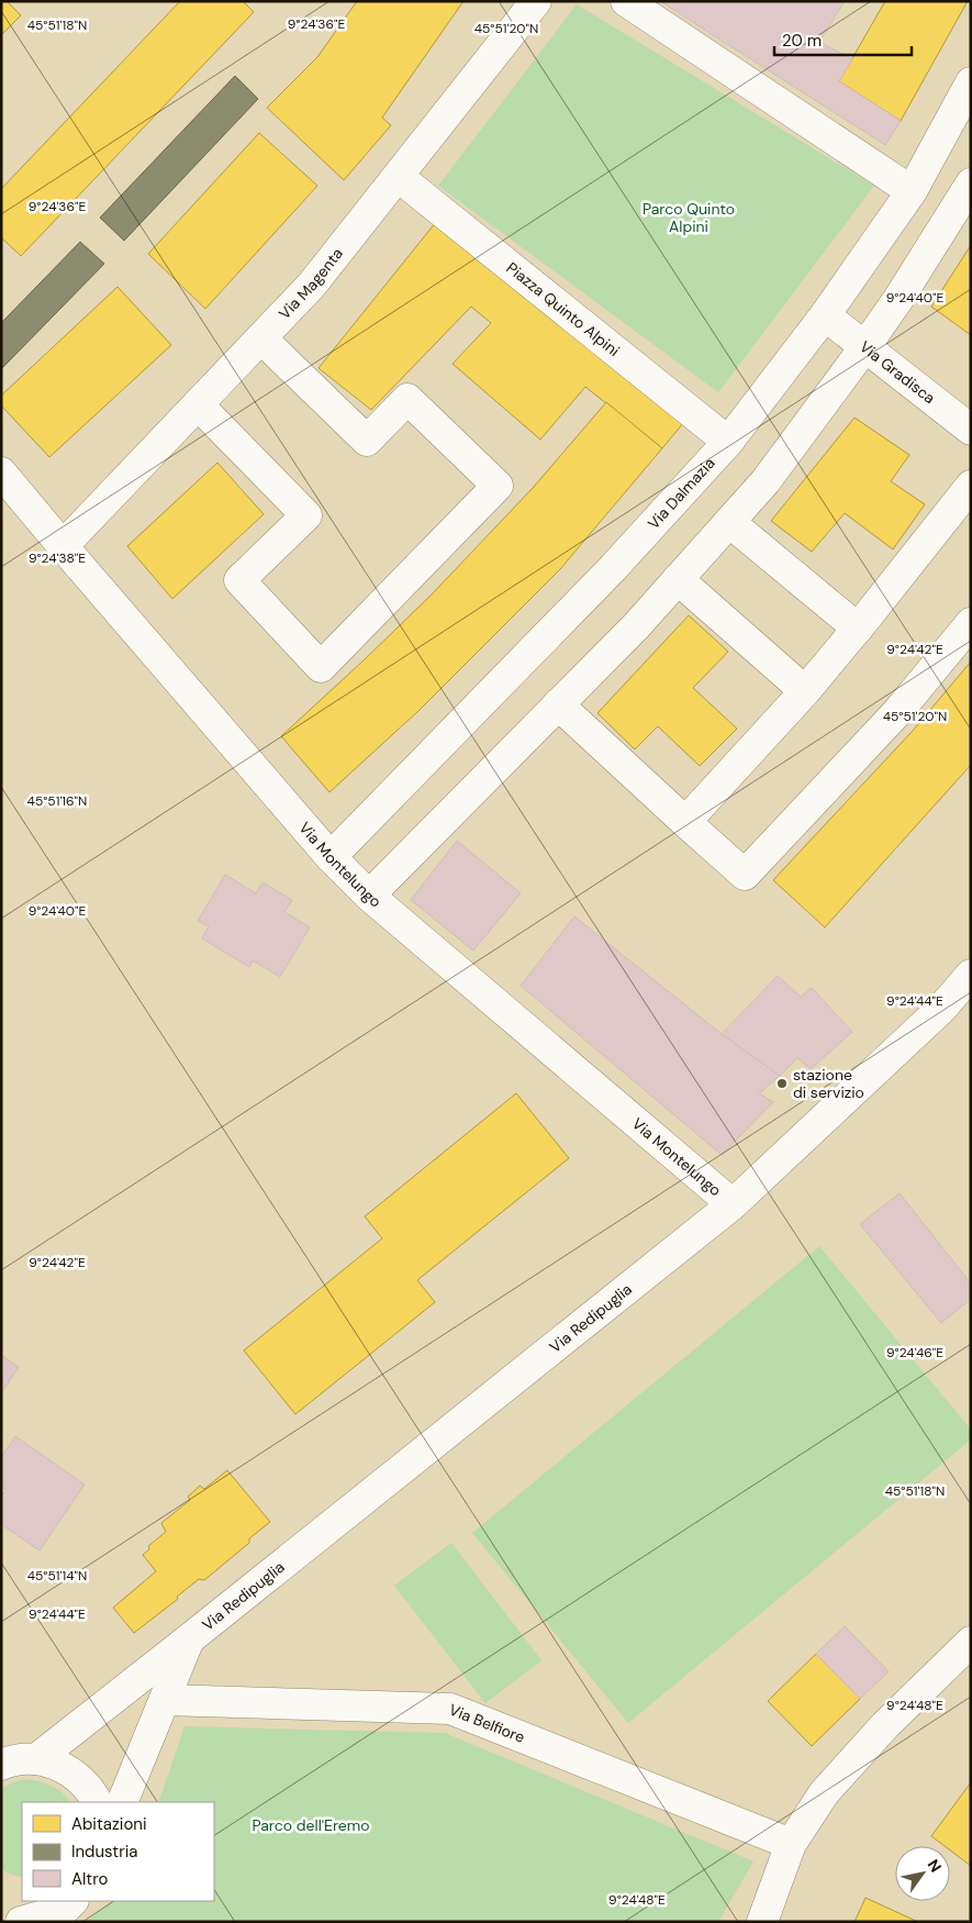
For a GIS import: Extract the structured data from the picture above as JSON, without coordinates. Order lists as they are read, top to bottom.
{
  "streets": {
    "street": [
      "Via Magenta",
      "Piazza Quinto Alpini",
      "Via Gradisca",
      "Via Dalmazia",
      "Via Montelungo",
      "Via Redipuglia",
      "Via Belfiore"
    ]
  },
  "crossings": [
    ["Via Magenta", "Piazza Quinto Alpini"],
    ["Via Magenta", "Via Montelungo"],
    ["Piazza Quinto Alpini", "Via Dalmazia"],
    ["Via Gradisca", "Via Dalmazia"],
    ["Via Dalmazia", "Via Montelungo"],
    ["Via Montelungo", "Via Redipuglia"],
    ["Via Redipuglia", "Via Belfiore"]
  ],
  "parks": ["Parco Quinto Alpini", "Parco dell'Eremo"],
  "places": ["stazione di servizio"],
  "legend": ["Abitazioni", "Industria", "Altro"],
  "scale_bar": "20 m",
  "north": "top right",
  "coordinates": [
    "9°24'36\"E",
    "45°51'18\"N",
    "45°51'20\"N",
    "9°24'40\"E",
    "9°24'38\"E",
    "9°24'42\"E",
    "45°51'16\"N",
    "9°24'44\"E",
    "9°24'46\"E",
    "45°51'14\"N",
    "9°24'48\"E"
  ]
}
